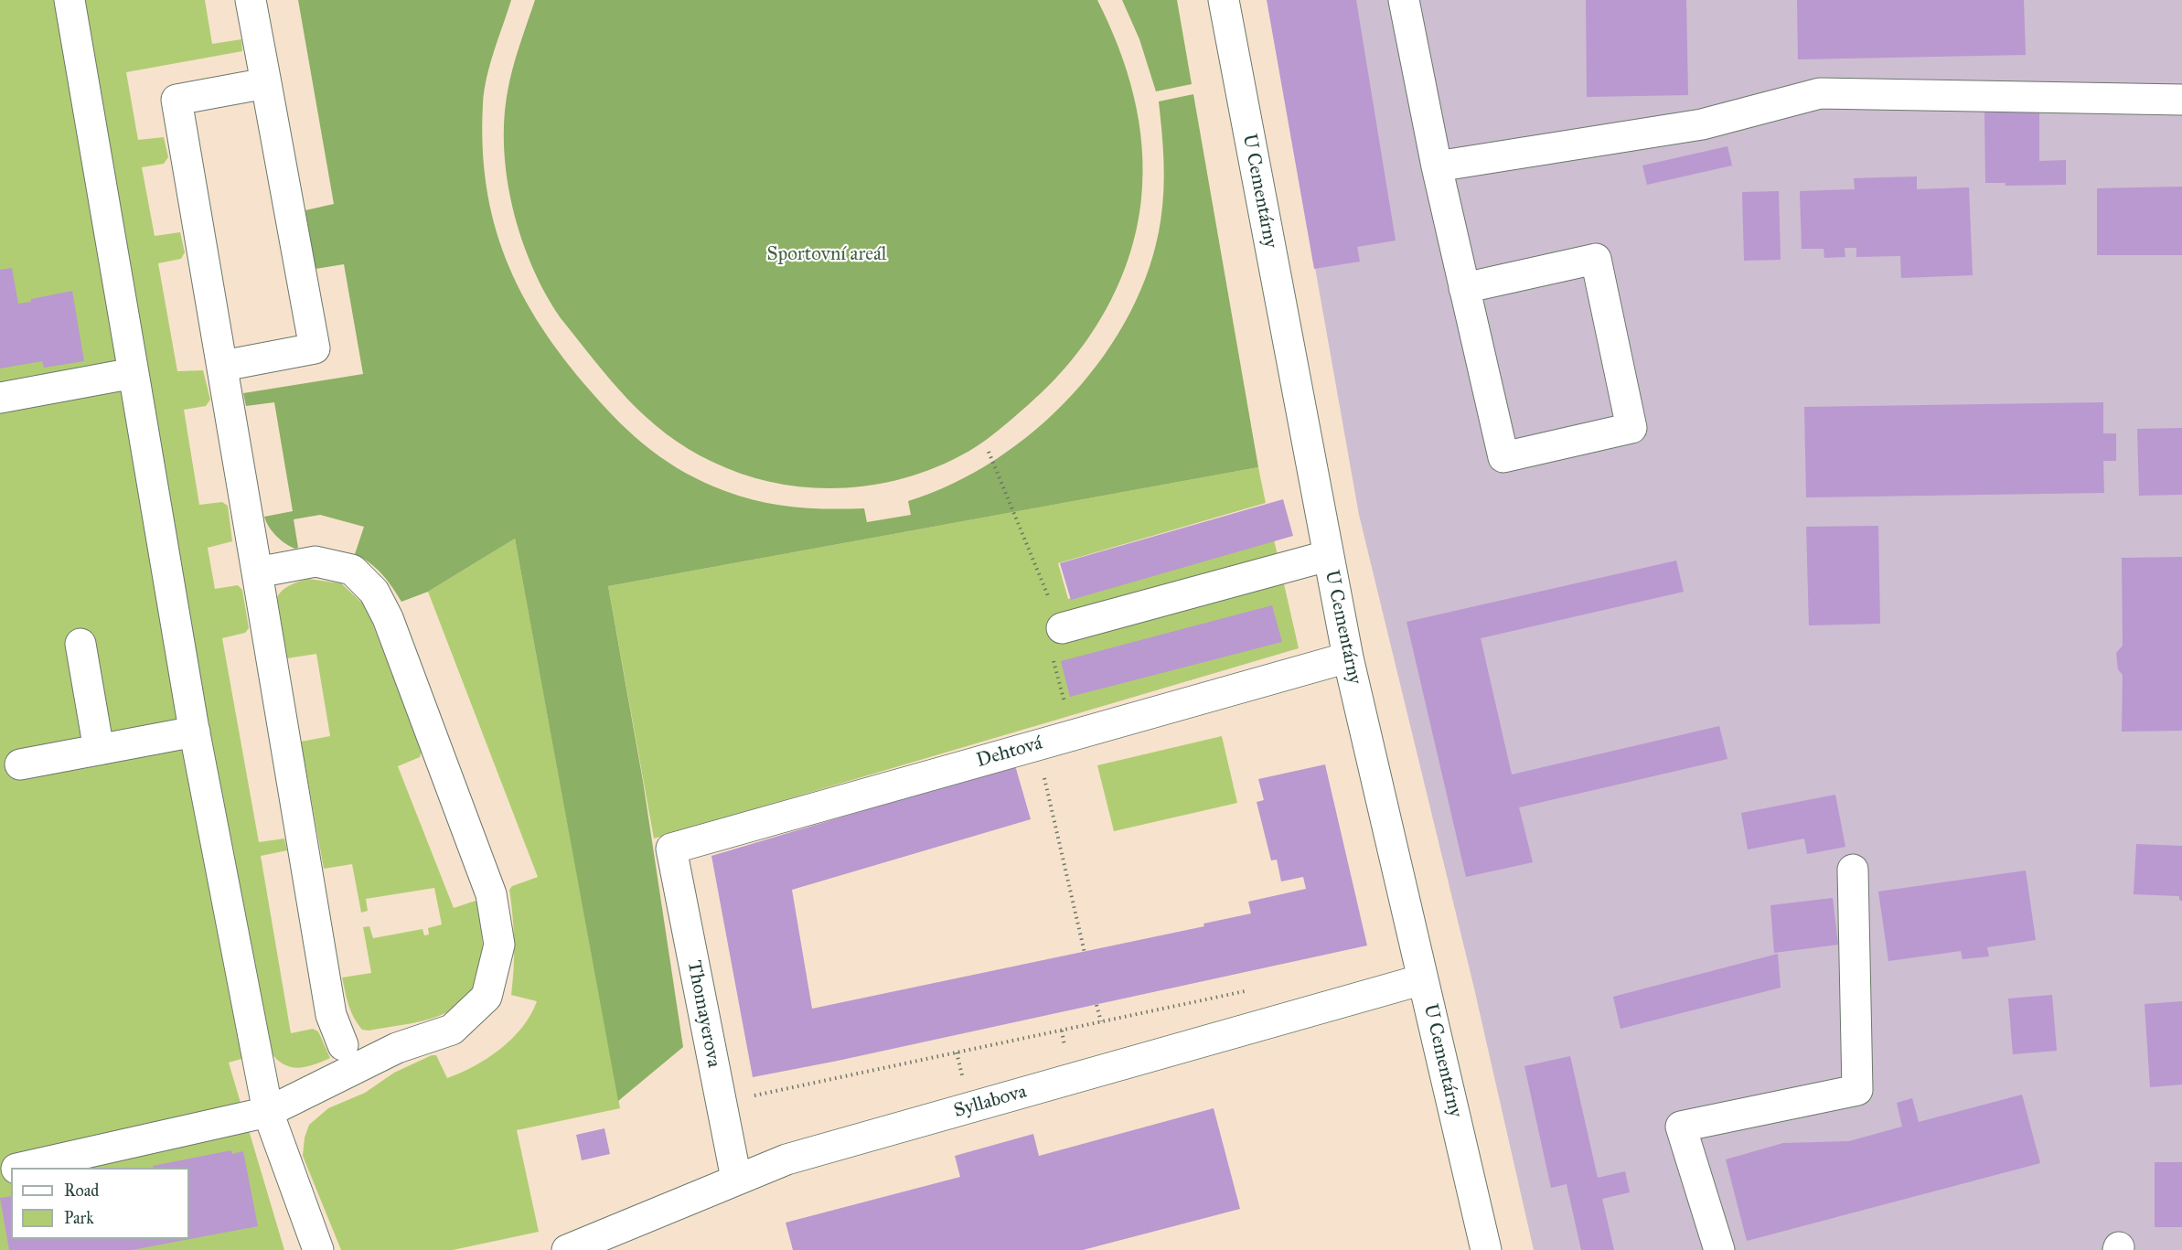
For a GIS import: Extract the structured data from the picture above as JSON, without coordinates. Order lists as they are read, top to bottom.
{
  "streets": {
    "street": [
      "U Cementárny",
      "Dehtová",
      "Thomayerova",
      "Syllabova"
    ]
  },
  "crossings": [
    ["U Cementárny", "Dehtová"],
    ["U Cementárny", "Syllabova"],
    ["Dehtová", "Thomayerova"],
    ["Thomayerova", "Syllabova"]
  ],
  "parks": ["Sportovní areál"],
  "legend": ["Road", "Park"]
}
